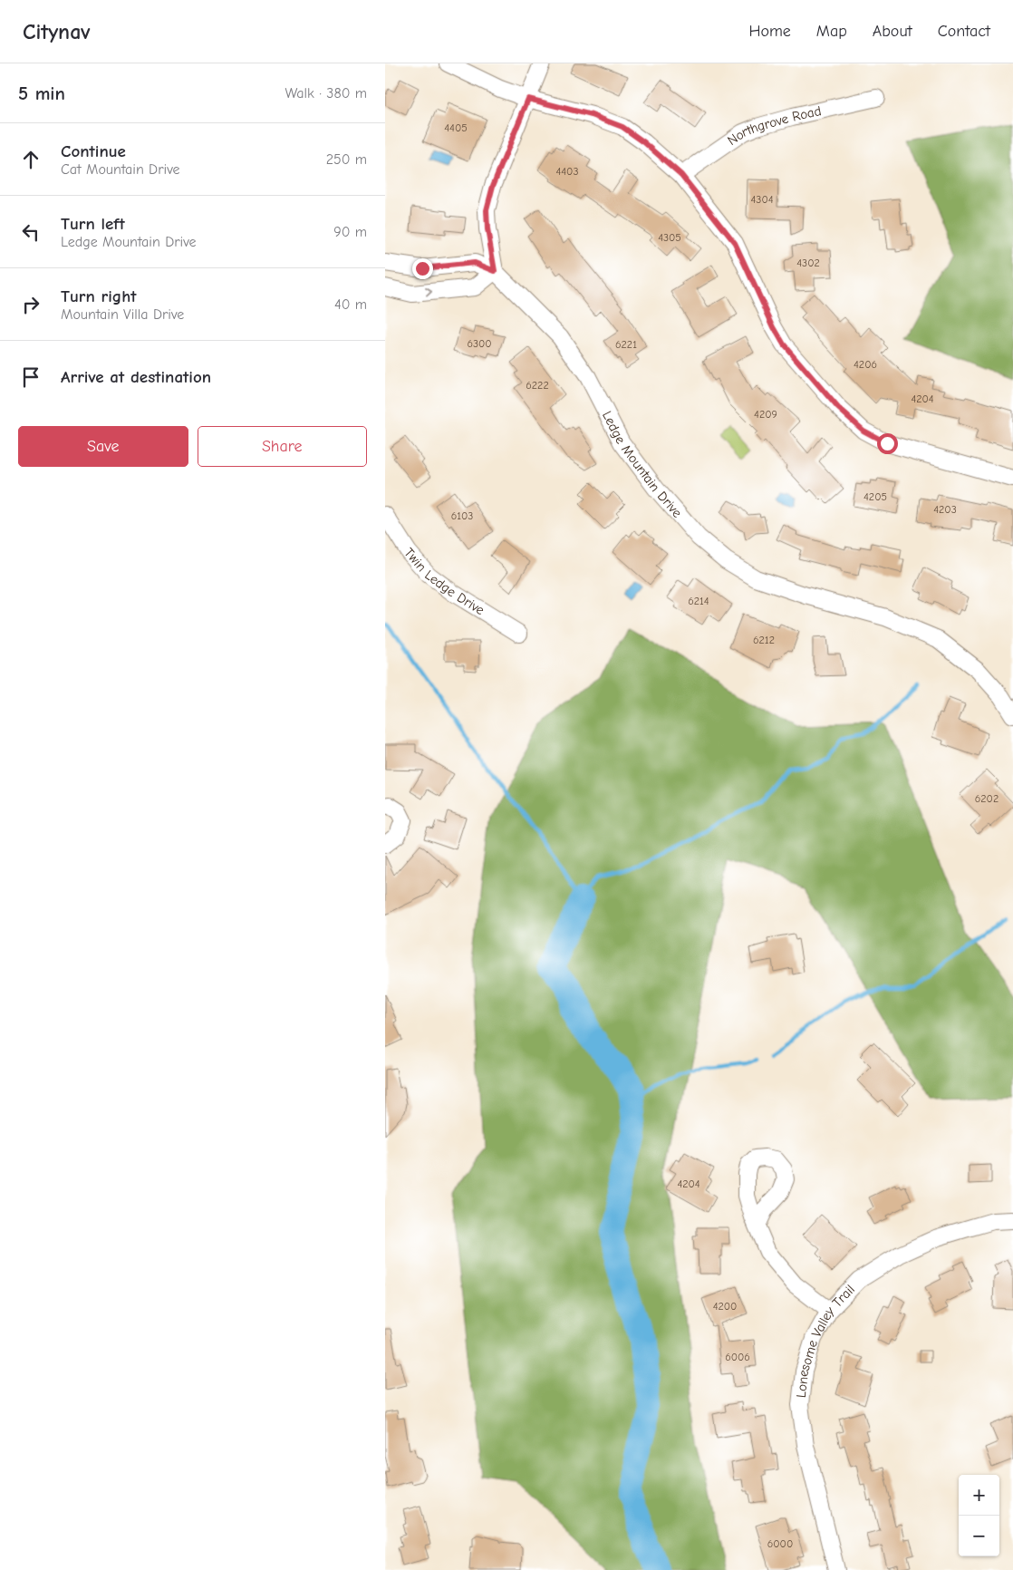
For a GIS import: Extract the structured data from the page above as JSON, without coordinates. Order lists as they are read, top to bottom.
{
  "streets": {
    "street": [
      "Northgrove Road",
      "Ledge Mountain Drive",
      "Twin Ledge Drive",
      "Lonesome Valley Trail"
    ]
  },
  "house_numbers": [
    "4405",
    "4403",
    "4304",
    "4305",
    "4302",
    "6300",
    "6221",
    "4206",
    "6222",
    "4204",
    "4209",
    "4205",
    "4203",
    "6103",
    "6214",
    "6212",
    "6202",
    "4204",
    "4200",
    "6006",
    "6000"
  ],
  "page": {
    "header": "Citynav",
    "nav": [
      "Home",
      "Map",
      "About",
      "Contact"
    ],
    "heading": ["5 min", "Walk · 380 m"],
    "list": [
      ["Continue", "Cat Mountain Drive", "250 m"],
      ["Turn left", "Ledge Mountain Drive", "90 m"],
      ["Turn right", "Mountain Villa Drive", "40 m"],
      "Arrive at destination"
    ],
    "buttons": ["Save", "Share"],
    "map_buttons": ["+", "−"]
  }
}
